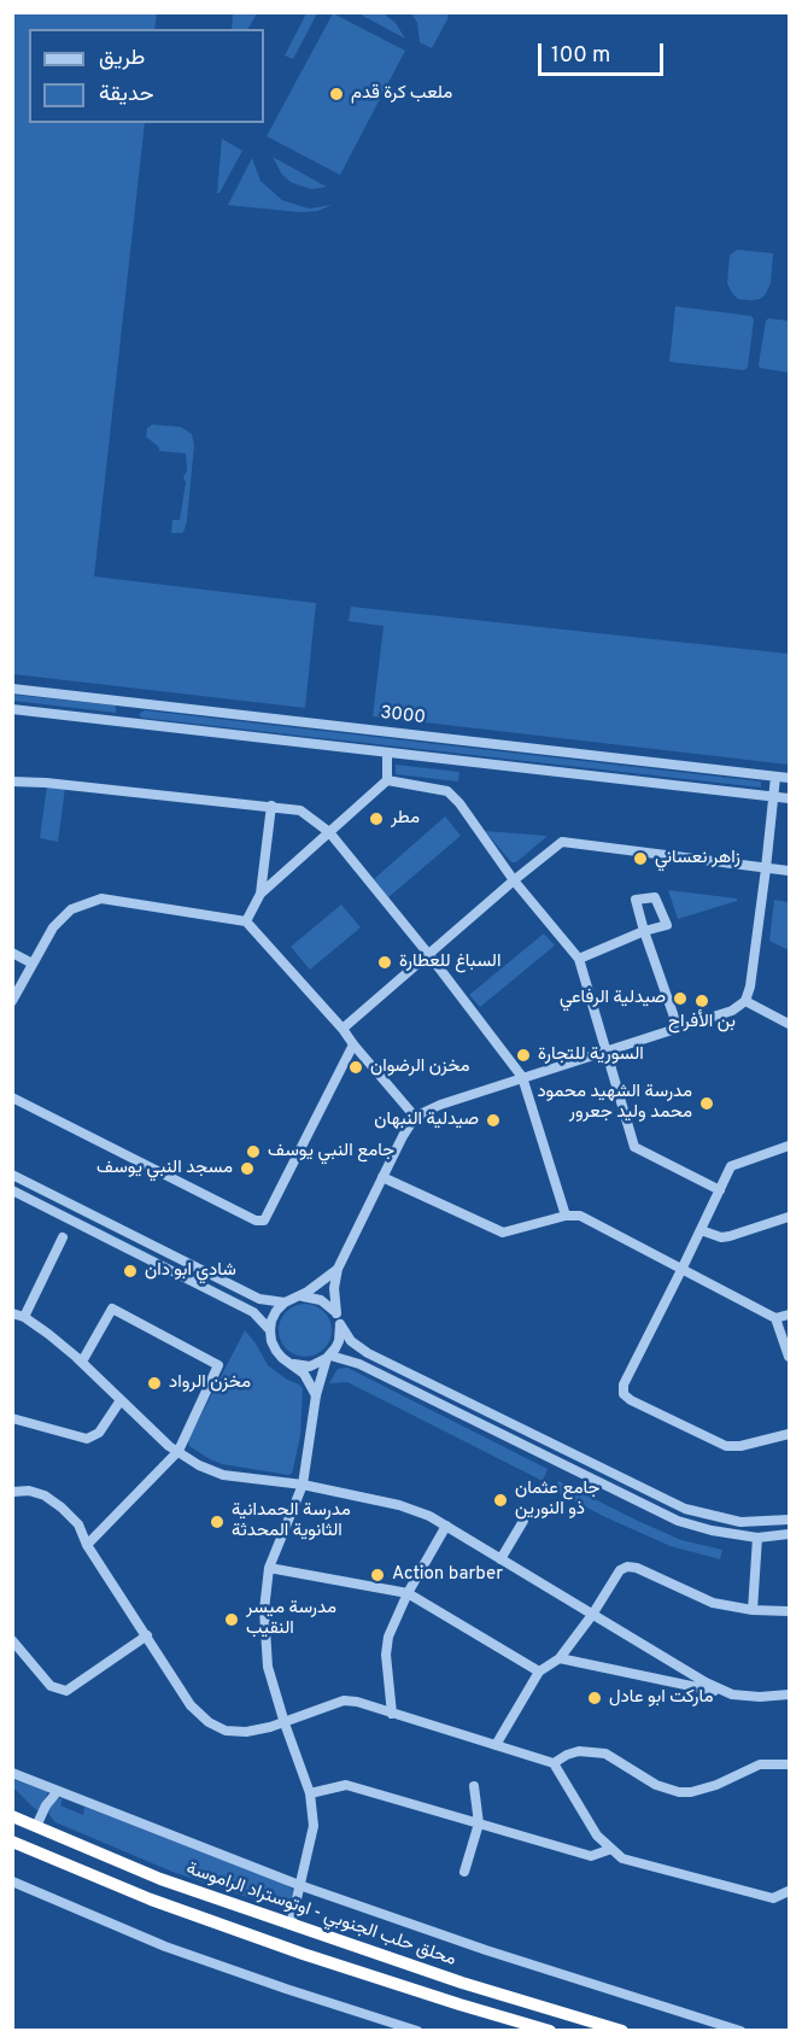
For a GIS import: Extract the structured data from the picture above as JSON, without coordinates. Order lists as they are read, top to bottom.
{
  "streets": {
    "highway": ["محلق حلب الجنوبي - اوتوستراد الراموسة"],
    "street": ["3000"]
  },
  "places": [
    "ملعب كرة قدم",
    "مطر",
    "زاهر نعساني",
    "السباغ للعطارة",
    "صيدلية الرفاعي",
    "بن الأفراح",
    "السورية للتجارة",
    "مخزن الرضوان",
    "مدرسة الشهيد محمود محمد وليد جعرور",
    "صيدلية النبهان",
    "جامع النبي يوسف",
    "مسجد النبي يوسف",
    "شادي ابو دان",
    "مخزن الرواد",
    "جامع عثمان ذو النورين",
    "مدرسة الحمدانية الثانوية المحدثة",
    "Action barber",
    "مدرسة ميسر النقيب",
    "ماركت ابو عادل"
  ],
  "legend": ["طريق", "حديقة"],
  "scale_bar": "100 m"
}
